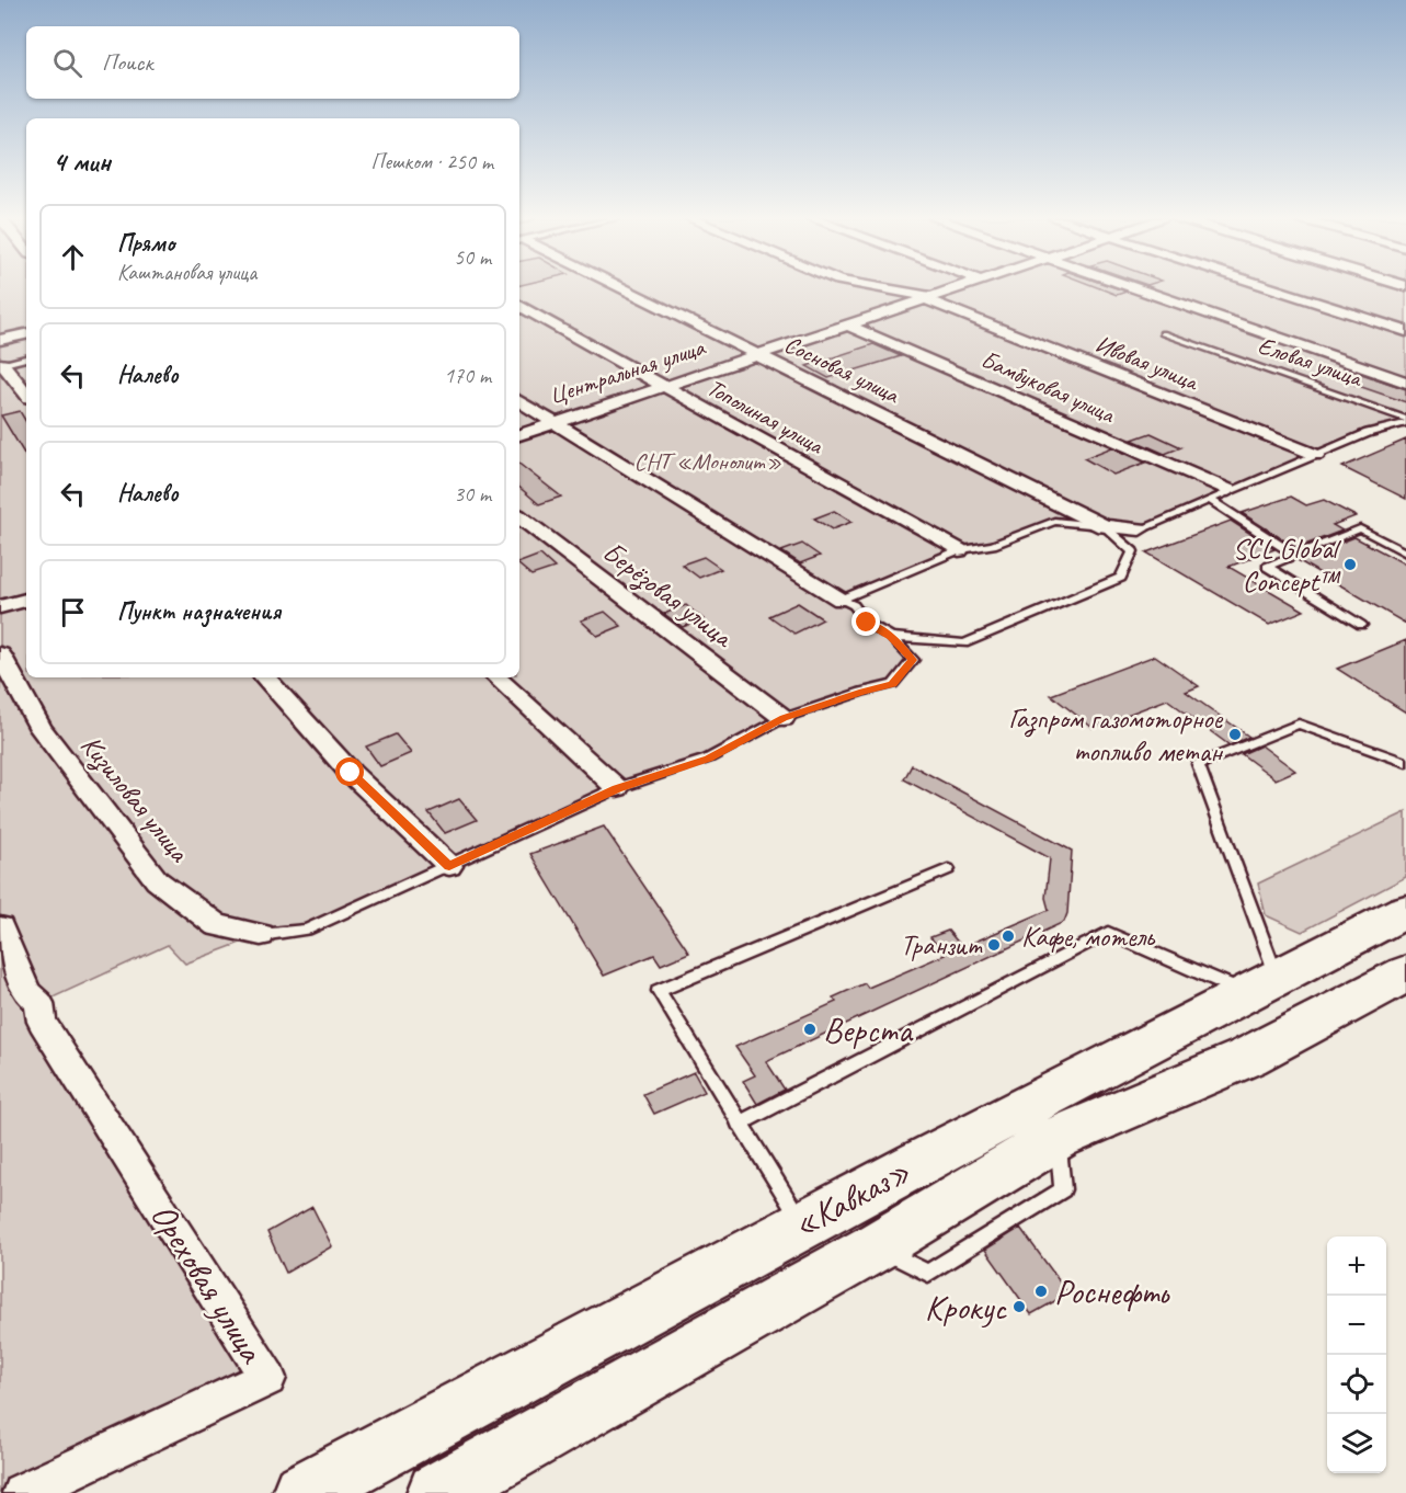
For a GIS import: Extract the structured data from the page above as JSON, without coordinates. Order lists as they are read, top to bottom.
{
  "streets": {
    "highway": ["«Кавказ»"],
    "street": [
      "Ивовая улица",
      "Сосновая улица",
      "Центральная улица",
      "Бамбуковая улица",
      "Тополиная улица",
      "Берёзовая улица",
      "Кизиловая улица",
      "Ореховая улица"
    ],
    "lane": ["Еловая улица"]
  },
  "crossings": [
    ["Ивовая улица", "Центральная улица"],
    ["Сосновая улица", "Центральная улица"],
    ["Центральная улица", "Бамбуковая улица"],
    ["Центральная улица", "Тополиная улица"]
  ],
  "parks": ["СНТ «Монолит»"],
  "places": [
    "SCL Global Concept™",
    "Газпром газомоторное топливо метан",
    "Кафе, мотель",
    "Транзит",
    "Верста",
    "Роснефть",
    "Крокус"
  ],
  "page": {
    "search": "Поиск",
    "heading": ["4 мин", "Пешком · 250 m"],
    "list": [
      ["Прямо", "Каштановая улица", "50 m"],
      ["Налево", "170 m"],
      ["Налево", "30 m"],
      "Пункт назначения"
    ],
    "map_buttons": ["+", "−"]
  }
}
